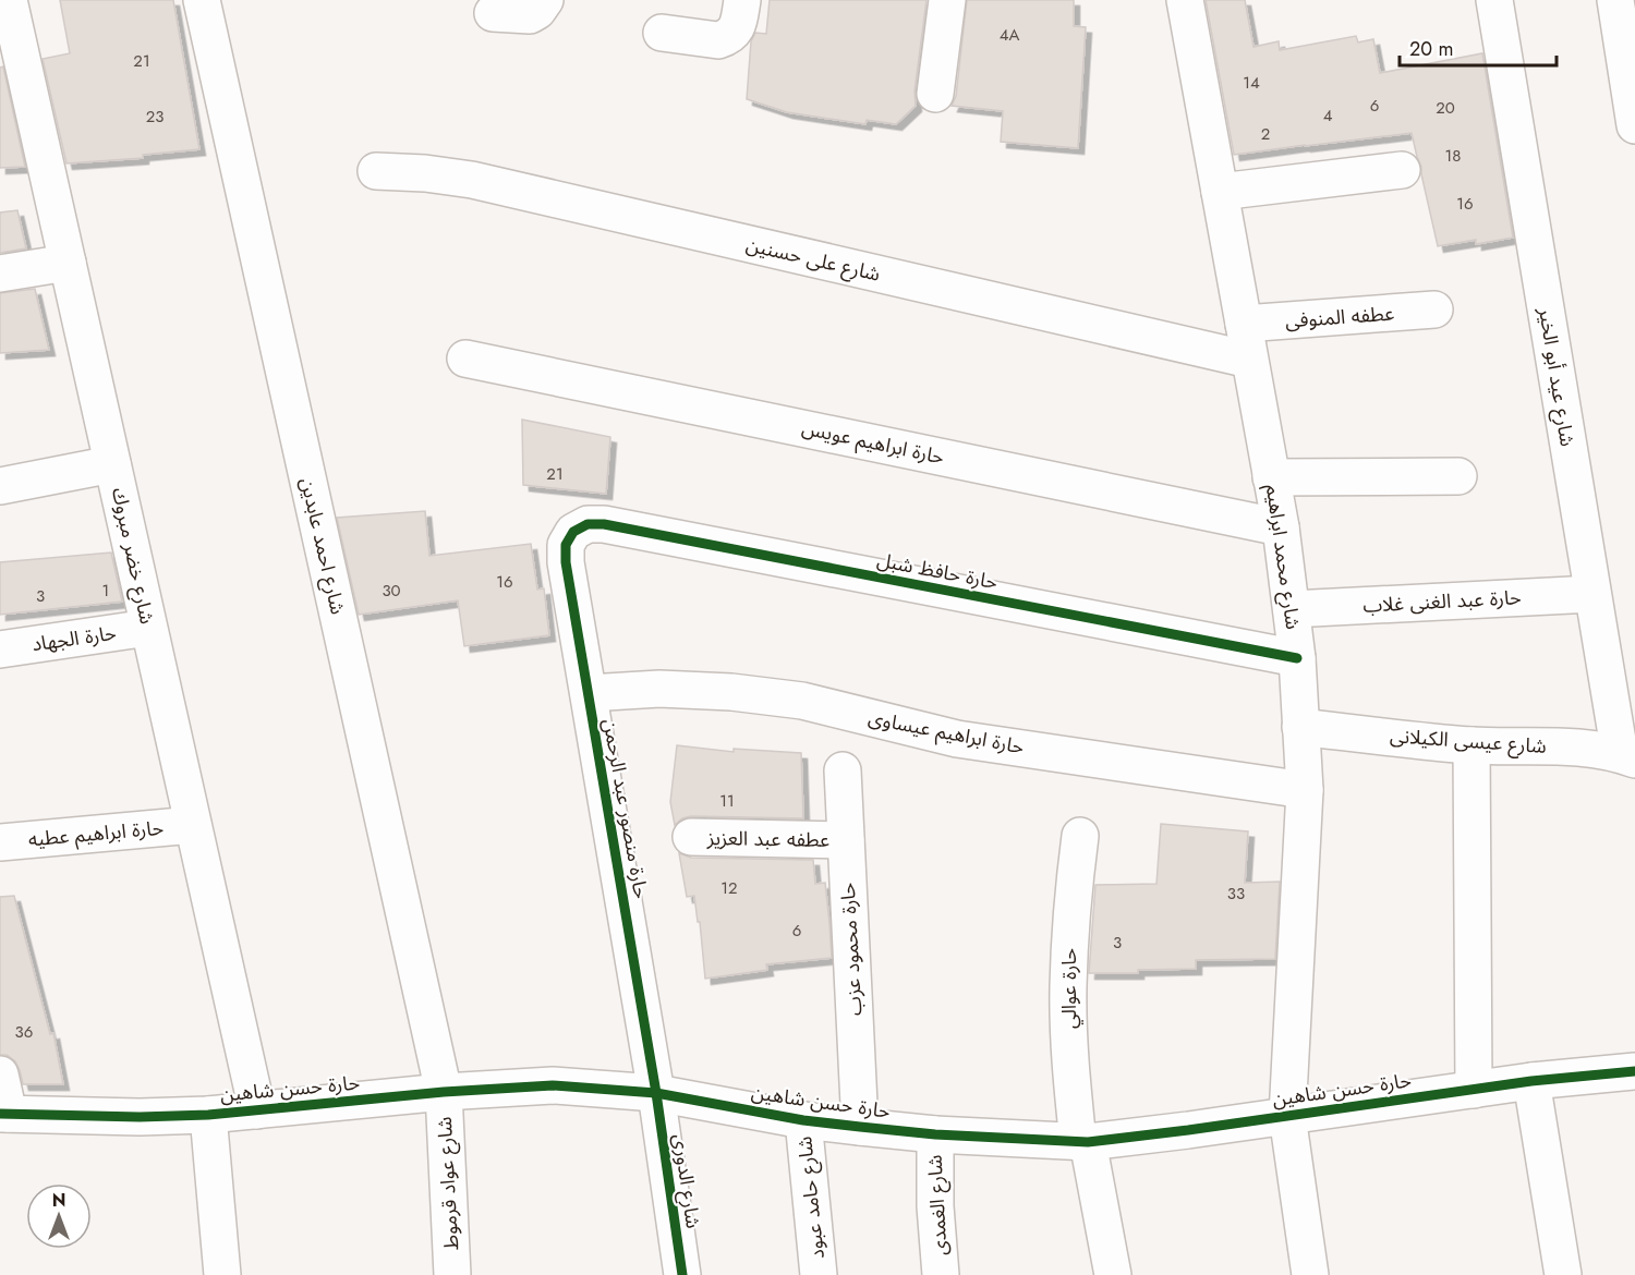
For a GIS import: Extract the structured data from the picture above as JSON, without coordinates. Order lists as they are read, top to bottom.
{
  "streets": {
    "street": [
      "شارع على حسنين",
      "عطفه المنوفى",
      "شارع عيد أبو الخير",
      "حارة ابراهيم عويس",
      "شارع احمد عابدين",
      "شارع خضر مبروك",
      "شارع محمد ابراهيم",
      "حارة حافظ شبل",
      "حارة عبد الغنى غلاب",
      "حارة الجهاد",
      "حارة ابراهيم عيساوى",
      "شارع عيسى الكيلانى",
      "حارة منصور عبد الرحمن",
      "حارة ابراهيم عطيه",
      "عطفه عبد العزيز",
      "حارة محمود عزب",
      "حارة عوالي",
      "حارة حسن شاهين",
      "شارع الدورى",
      "شارع عواد قرموط",
      "شارع حامد عبود",
      "شارع الغمدى"
    ]
  },
  "crossings": [
    ["شارع على حسنين", "شارع محمد ابراهيم"],
    ["عطفه المنوفى", "شارع محمد ابراهيم"],
    ["شارع عيد أبو الخير", "حارة عبد الغنى غلاب"],
    ["شارع عيد أبو الخير", "شارع عيسى الكيلانى"],
    ["حارة ابراهيم عويس", "شارع محمد ابراهيم"],
    ["شارع احمد عابدين", "حارة حسن شاهين"],
    ["شارع احمد عابدين", "شارع عواد قرموط"],
    ["شارع خضر مبروك", "حارة الجهاد"],
    ["شارع خضر مبروك", "حارة ابراهيم عطيه"],
    ["شارع خضر مبروك", "حارة حسن شاهين"],
    ["شارع محمد ابراهيم", "حارة حافظ شبل"],
    ["شارع محمد ابراهيم", "حارة عبد الغنى غلاب"],
    ["شارع محمد ابراهيم", "حارة ابراهيم عيساوى"],
    ["شارع محمد ابراهيم", "شارع عيسى الكيلانى"],
    ["شارع محمد ابراهيم", "حارة حسن شاهين"],
    ["حارة حافظ شبل", "حارة منصور عبد الرحمن"],
    ["حارة ابراهيم عيساوى", "حارة منصور عبد الرحمن"],
    ["حارة منصور عبد الرحمن", "حارة حسن شاهين"],
    ["حارة منصور عبد الرحمن", "شارع الدورى"],
    ["عطفه عبد العزيز", "حارة محمود عزب"],
    ["حارة محمود عزب", "حارة حسن شاهين"],
    ["حارة عوالي", "حارة حسن شاهين"],
    ["حارة حسن شاهين", "شارع الدورى"],
    ["حارة حسن شاهين", "شارع عواد قرموط"],
    ["حارة حسن شاهين", "شارع حامد عبود"],
    ["حارة حسن شاهين", "شارع الغمدى"]
  ],
  "house_numbers": [
    "4A",
    "21",
    "14",
    "6",
    "20",
    "4",
    "23",
    "2",
    "18",
    "16",
    "21",
    "16",
    "1",
    "30",
    "3",
    "11",
    "12",
    "33",
    "6",
    "3",
    "36"
  ],
  "scale_bar": "20 m",
  "north": "top"
}
